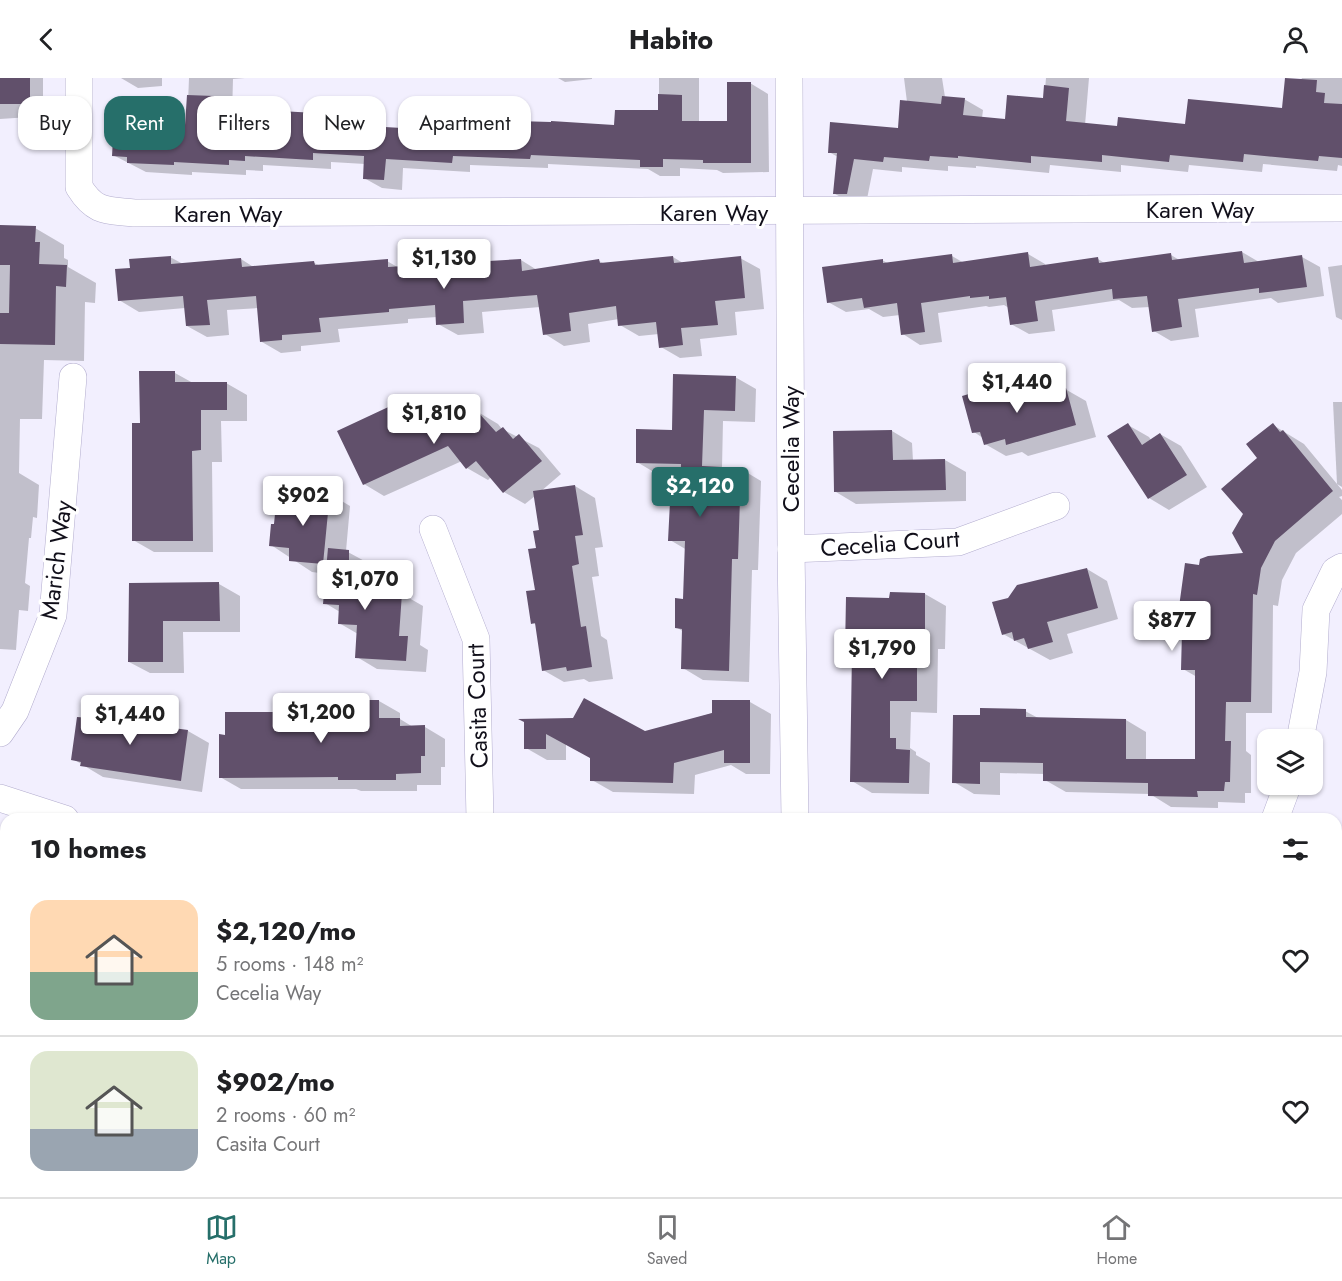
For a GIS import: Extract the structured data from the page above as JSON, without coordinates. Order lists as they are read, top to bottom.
{
  "streets": {
    "street": [
      "Karen Way",
      "Cecelia Way",
      "Cecelia Court",
      "Marich Way",
      "Casita Court"
    ]
  },
  "crossings": [
    ["Karen Way", "Cecelia Way"],
    ["Cecelia Way", "Cecelia Court"]
  ],
  "page": {
    "header": "Habito",
    "chip": [
      "Buy",
      "Rent",
      "Filters",
      "New",
      "Apartment"
    ],
    "price": [
      "$1,130",
      "$1,440",
      "$1,810",
      "$2,120",
      "$902",
      "$1,070",
      "$877",
      "$1,790",
      "$1,200",
      "$1,440"
    ],
    "heading": "10 homes",
    "list": [
      {
        "name": "$2,120/mo",
        "note": "5 rooms · 148 m² · Cecelia Way"
      },
      {
        "name": "$902/mo",
        "note": "2 rooms · 60 m² · Casita Court"
      }
    ],
    "tabs": ["Map", "Saved", "Home"]
  }
}
